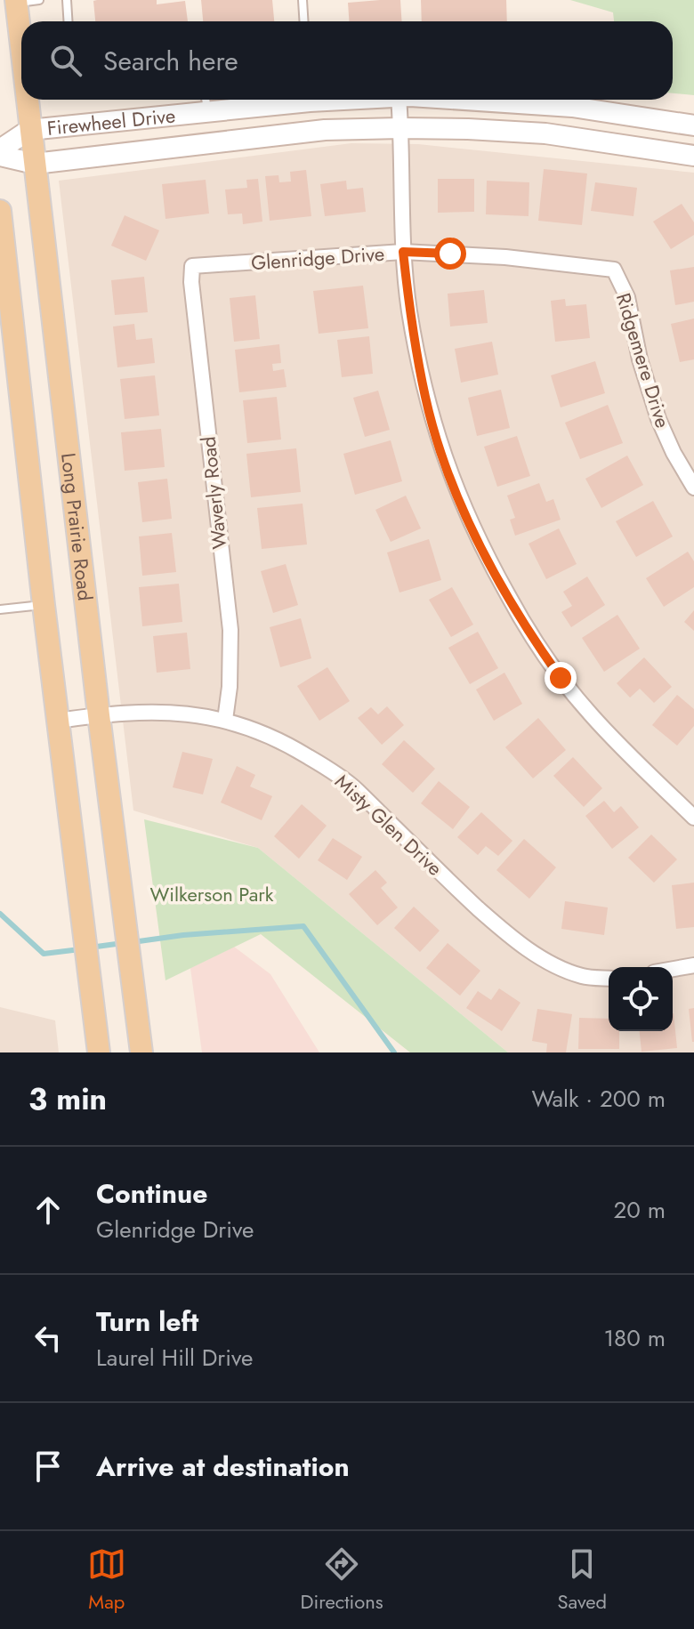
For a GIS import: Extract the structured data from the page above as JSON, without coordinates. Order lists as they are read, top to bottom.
{
  "streets": {
    "main road": ["Long Prairie Road"],
    "street": [
      "Firewheel Drive",
      "Glenridge Drive",
      "Ridgemere Drive",
      "Waverly Road",
      "Misty Glen Drive"
    ]
  },
  "crossings": [
    ["Firewheel Drive", "Long Prairie Road"],
    ["Glenridge Drive", "Ridgemere Drive"],
    ["Glenridge Drive", "Waverly Road"],
    ["Waverly Road", "Misty Glen Drive"],
    ["Long Prairie Road", "Misty Glen Drive"]
  ],
  "parks": ["Wilkerson Park"],
  "page": {
    "search": "Search here",
    "heading": ["3 min", "Walk · 200 m"],
    "list": [
      ["Continue", "Glenridge Drive", "20 m"],
      ["Turn left", "Laurel Hill Drive", "180 m"],
      "Arrive at destination"
    ],
    "nav": ["Map", "Directions", "Saved"]
  }
}
